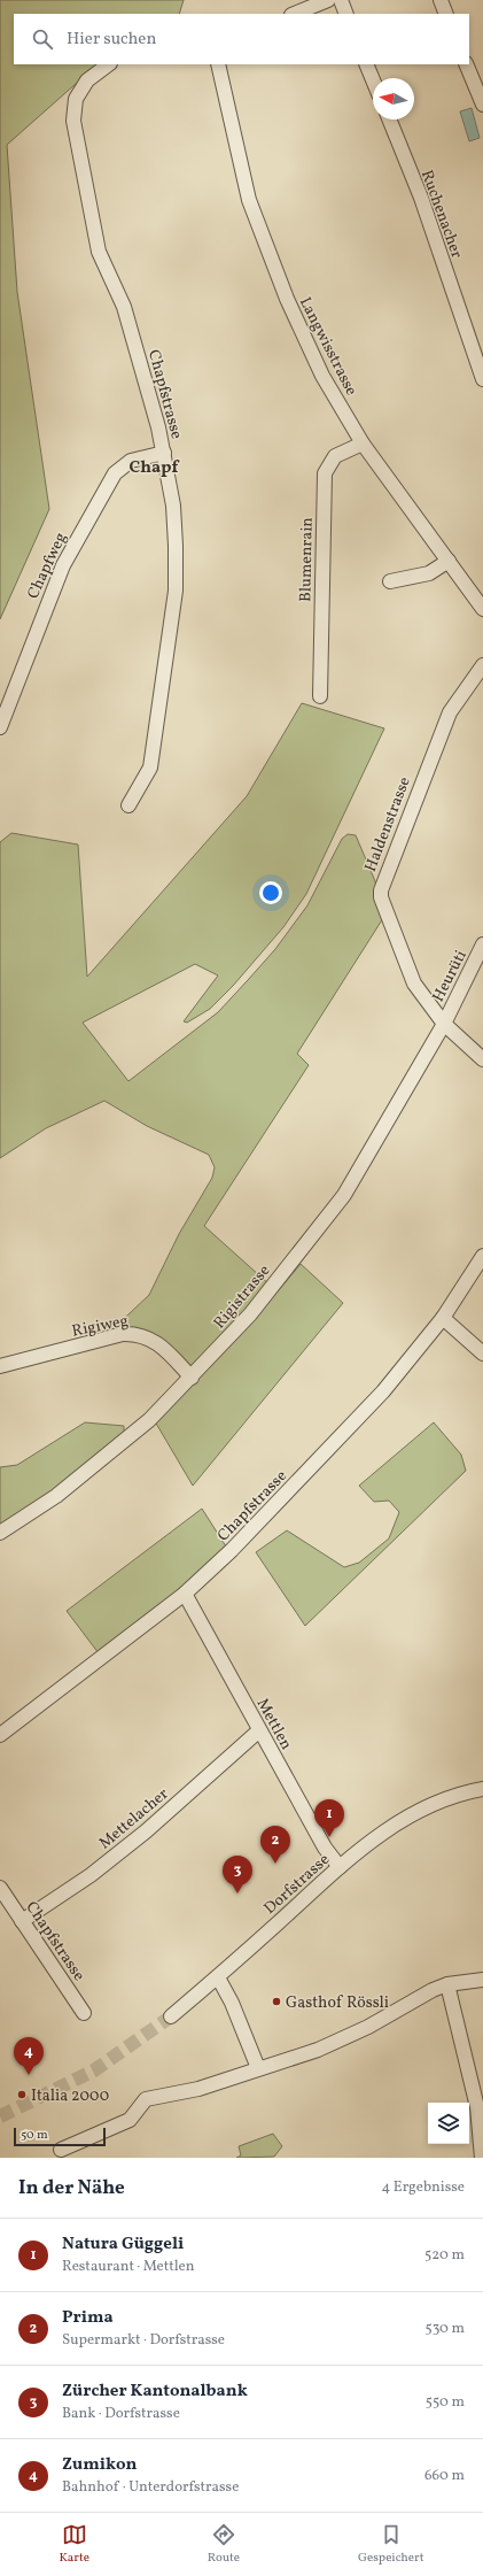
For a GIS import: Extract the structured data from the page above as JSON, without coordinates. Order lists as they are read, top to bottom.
{
  "streets": {
    "street": [
      "Ruchenacher",
      "Langwisstrasse",
      "Chapfstrasse",
      "Blumenrain",
      "Chapfweg",
      "Haldenstrasse",
      "Heurüti",
      "Rigistrasse",
      "Rigiweg",
      "Mettlen",
      "Mettelacher",
      "Dorfstrasse"
    ]
  },
  "crossings": [
    ["Langwisstrasse", "Blumenrain"],
    ["Chapfstrasse", "Chapfweg"],
    ["Chapfstrasse", "Mettlen"],
    ["Chapfstrasse", "Mettelacher"],
    ["Haldenstrasse", "Heurüti"],
    ["Haldenstrasse", "Rigistrasse"],
    ["Heurüti", "Rigistrasse"],
    ["Rigistrasse", "Rigiweg"],
    ["Mettlen", "Mettelacher"],
    ["Mettlen", "Dorfstrasse"]
  ],
  "districts": ["Chapf"],
  "places": ["Gasthof Rössli", "Italia 2000"],
  "scale_bar": "50 m",
  "north": "left",
  "page": {
    "search": "Hier suchen",
    "pins": [
      "1",
      "2",
      "3",
      "4"
    ],
    "scale": "50 m",
    "heading": ["In der Nähe", "4 Ergebnisse"],
    "list": [
      {
        "mark": "1",
        "name": "Natura Güggeli",
        "note": "Restaurant · Mettlen",
        "value": "520 m"
      },
      {
        "mark": "2",
        "name": "Prima",
        "note": "Supermarkt · Dorfstrasse",
        "value": "530 m"
      },
      {
        "mark": "3",
        "name": "Zürcher Kantonalbank",
        "note": "Bank · Dorfstrasse",
        "value": "550 m"
      },
      {
        "mark": "4",
        "name": "Zumikon",
        "note": "Bahnhof · Unterdorfstrasse",
        "value": "660 m"
      }
    ],
    "nav": ["Karte", "Route", "Gespeichert"]
  }
}
